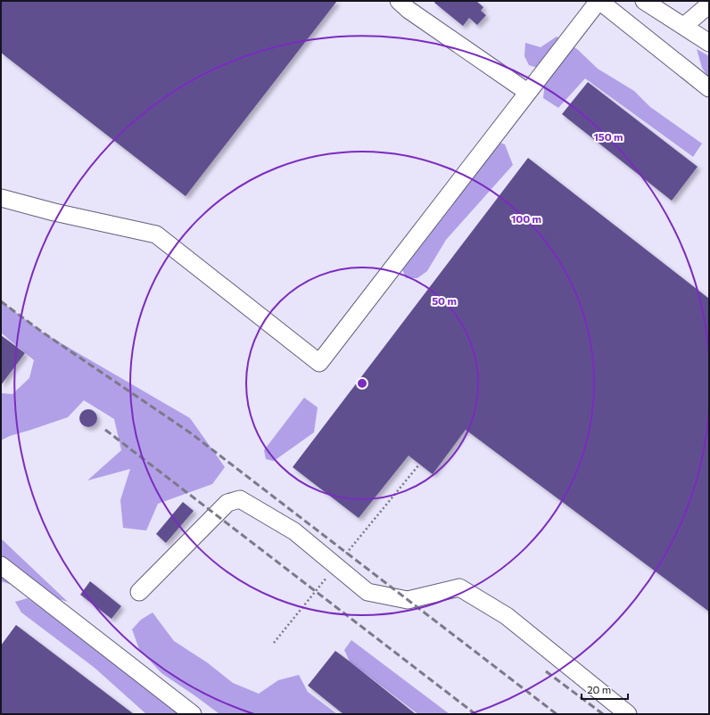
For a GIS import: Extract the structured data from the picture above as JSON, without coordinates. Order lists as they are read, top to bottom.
{
  "scale_bar": "20 m",
  "rings": ["150 m", "100 m", "50 m"]
}
